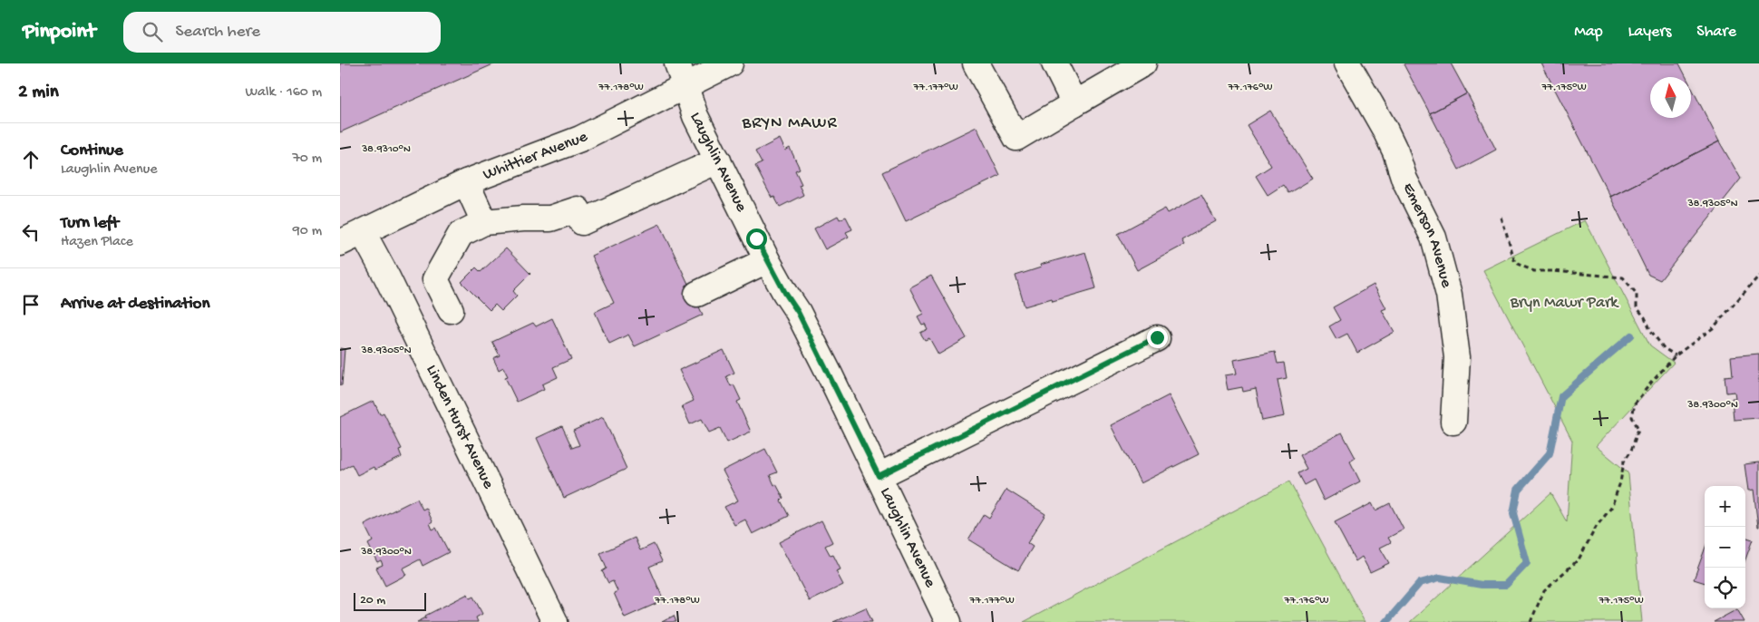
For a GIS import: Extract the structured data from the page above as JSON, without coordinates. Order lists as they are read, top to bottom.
{
  "streets": {
    "street": [
      "Whittier Avenue",
      "Laughlin Avenue",
      "Emerson Avenue",
      "Linden Hurst Avenue"
    ]
  },
  "crossings": [
    ["Whittier Avenue", "Laughlin Avenue"],
    ["Whittier Avenue", "Linden Hurst Avenue"]
  ],
  "districts": ["BRYN MAWR"],
  "parks": ["Bryn Mawr Park"],
  "scale_bar": "20 m",
  "north": "top",
  "page": {
    "header": "Pinpoint",
    "search": "Search here",
    "nav": ["Map", "Layers", "Share"],
    "heading": ["2 min", "Walk · 160 m"],
    "list": [
      ["Continue", "Laughlin Avenue", "70 m"],
      ["Turn left", "Hazen Place", "90 m"],
      "Arrive at destination"
    ],
    "map_buttons": ["+", "−"],
    "scale": "20 m"
  },
  "coordinates": [
    "77.178°W",
    "77.177°W",
    "77.176°W",
    "77.175°W",
    "38.9310°N",
    "38.9305°N",
    "38.9300°N"
  ]
}
